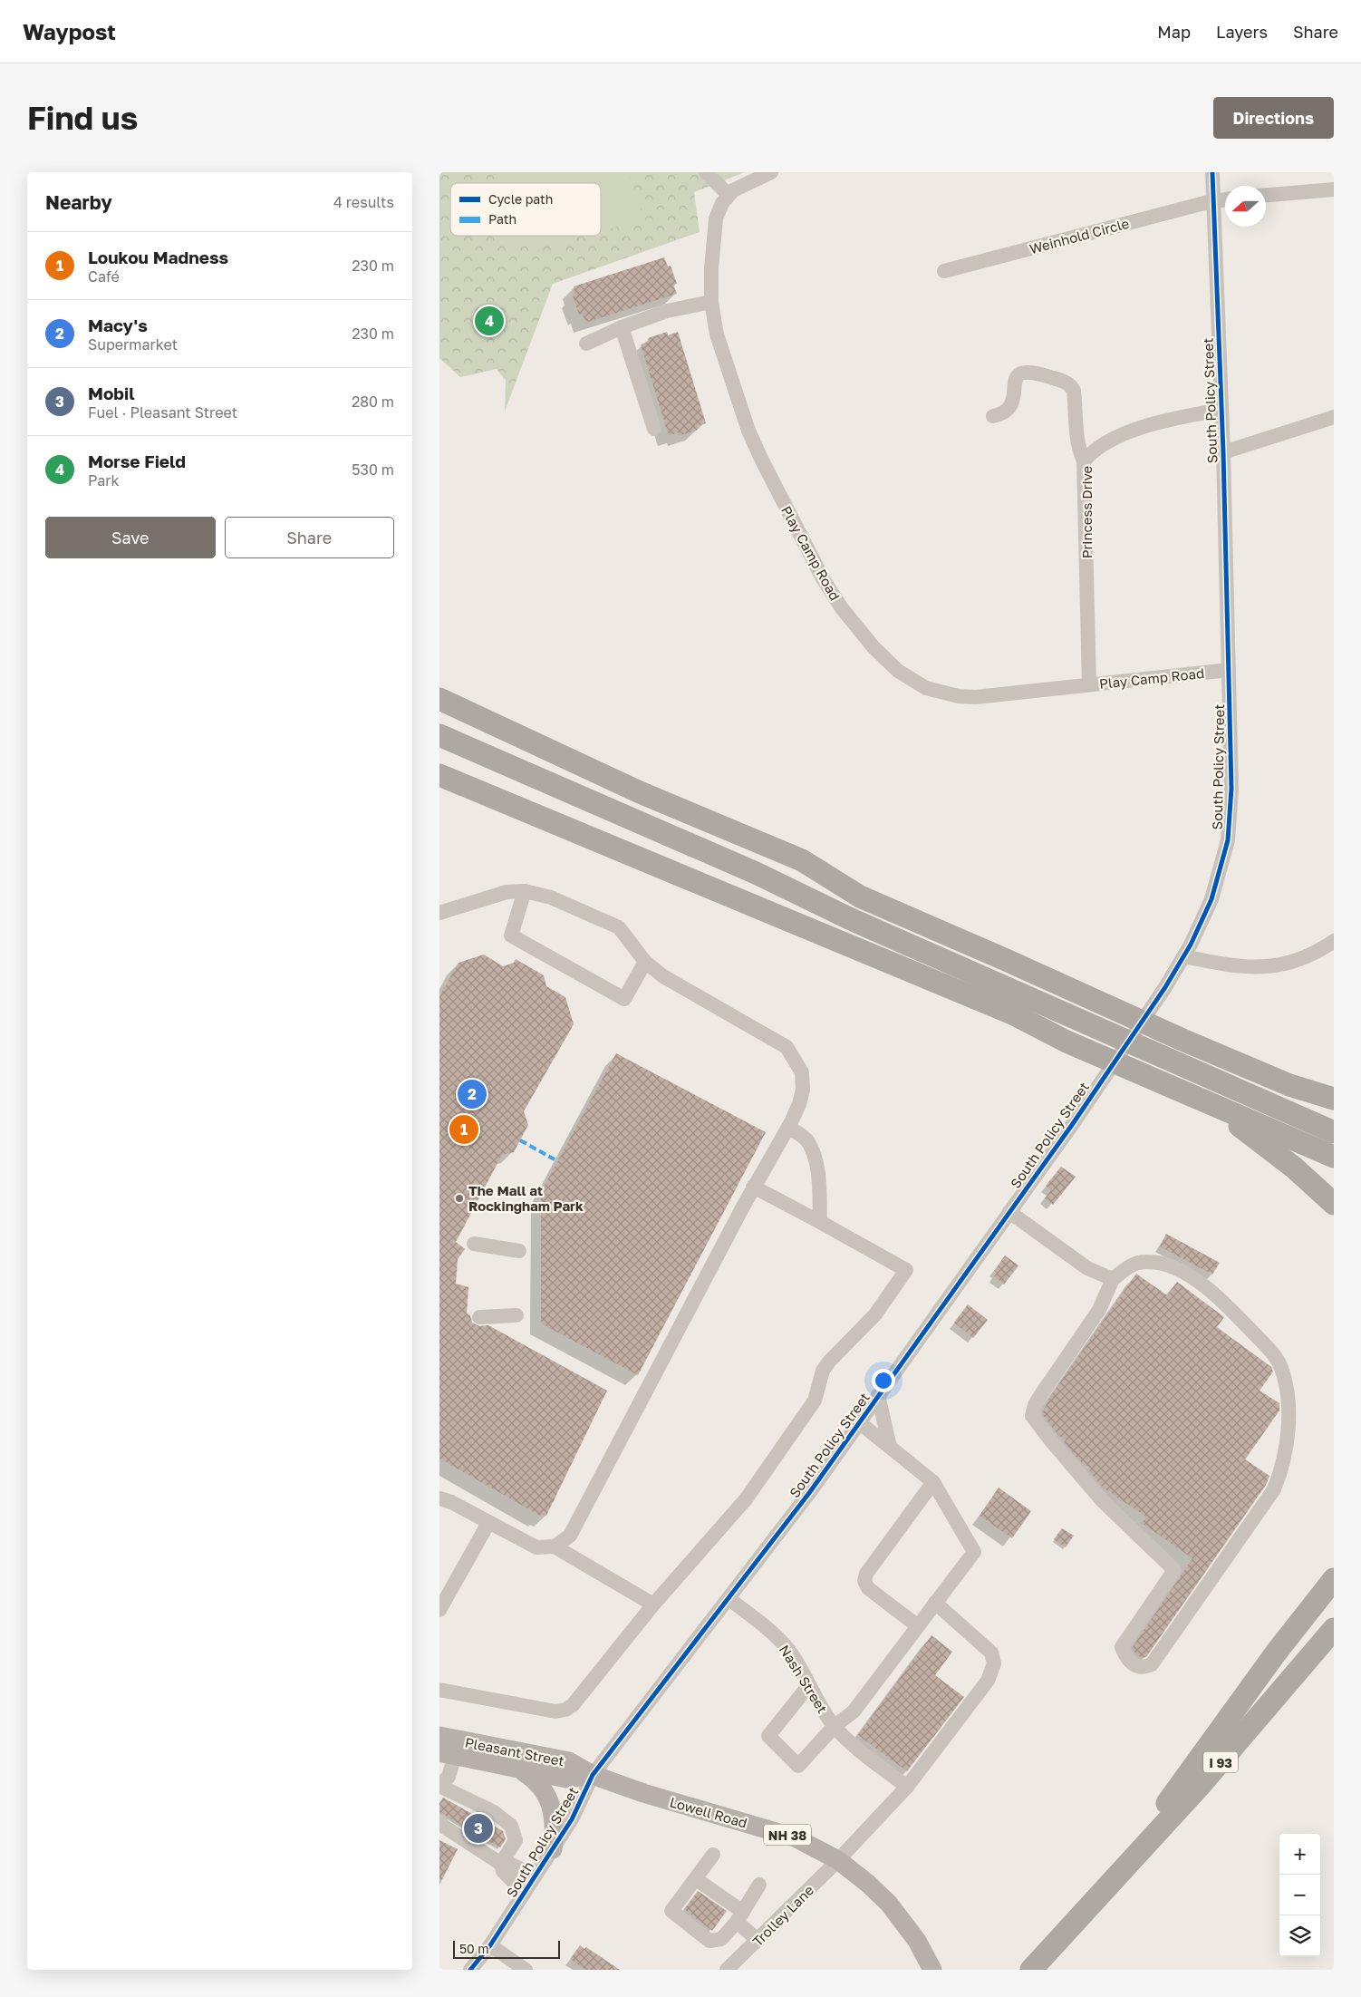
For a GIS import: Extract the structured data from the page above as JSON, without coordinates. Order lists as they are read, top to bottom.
{
  "streets": {
    "highway": ["I 93"],
    "main road": ["Pleasant Street", "Lowell Road", "NH 38"],
    "street": [
      "Weinhold Circle",
      "South Policy Street",
      "Princess Drive",
      "Play Camp Road",
      "Nash Street",
      "Trolley Lane"
    ]
  },
  "crossings": [
    ["Weinhold Circle", "South Policy Street"],
    ["South Policy Street", "Princess Drive"],
    ["South Policy Street", "Play Camp Road"],
    ["South Policy Street", "Nash Street"],
    ["South Policy Street", "Pleasant Street"],
    ["South Policy Street", "Lowell Road"],
    ["Princess Drive", "Play Camp Road"],
    ["Nash Street", "Trolley Lane"],
    ["Pleasant Street", "Lowell Road"],
    ["Lowell Road", "Trolley Lane"]
  ],
  "places": ["The Mall at Rockingham Park"],
  "legend": ["Cycle path", "Path"],
  "scale_bar": "50 m",
  "north": "left",
  "page": {
    "header": "Waypost",
    "nav": ["Map", "Layers", "Share"],
    "buttons": [
      "Directions",
      ["Save", "Share"]
    ],
    "title": "Find us",
    "heading": ["Nearby", "4 results"],
    "list": [
      {
        "mark": "1",
        "name": "Loukou Madness",
        "note": "Café",
        "value": "230 m"
      },
      {
        "mark": "2",
        "name": "Macy's",
        "note": "Supermarket",
        "value": "230 m"
      },
      {
        "mark": "3",
        "name": "Mobil",
        "note": "Fuel · Pleasant Street",
        "value": "280 m"
      },
      {
        "mark": "4",
        "name": "Morse Field",
        "note": "Park",
        "value": "530 m"
      }
    ],
    "pins": [
      "4",
      "2",
      "1",
      "3"
    ],
    "map_buttons": ["+", "−"],
    "scale": "50 m"
  }
}
